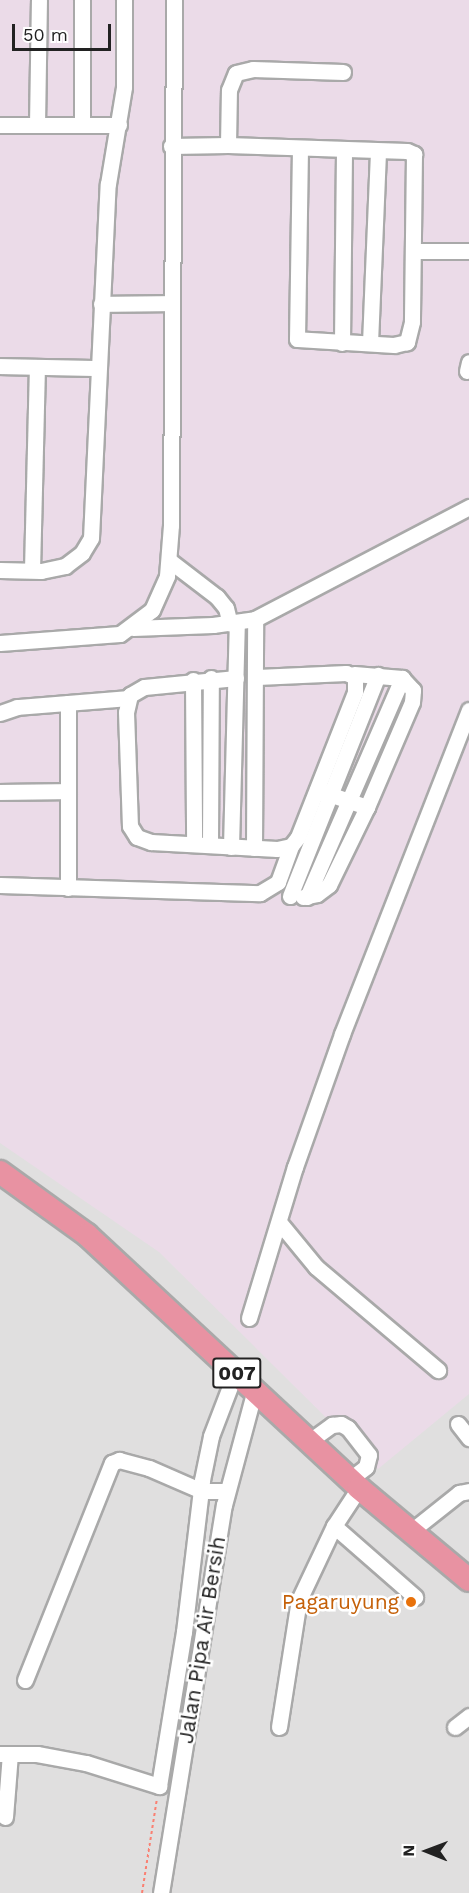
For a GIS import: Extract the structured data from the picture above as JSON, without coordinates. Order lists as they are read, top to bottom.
{
  "streets": {
    "highway": ["007"],
    "street": ["Jalan Pipa Air Bersih"]
  },
  "crossings": [
    ["007", "Jalan Pipa Air Bersih"]
  ],
  "places": ["Pagaruyung"],
  "scale_bar": "50 m",
  "north": "left"
}
